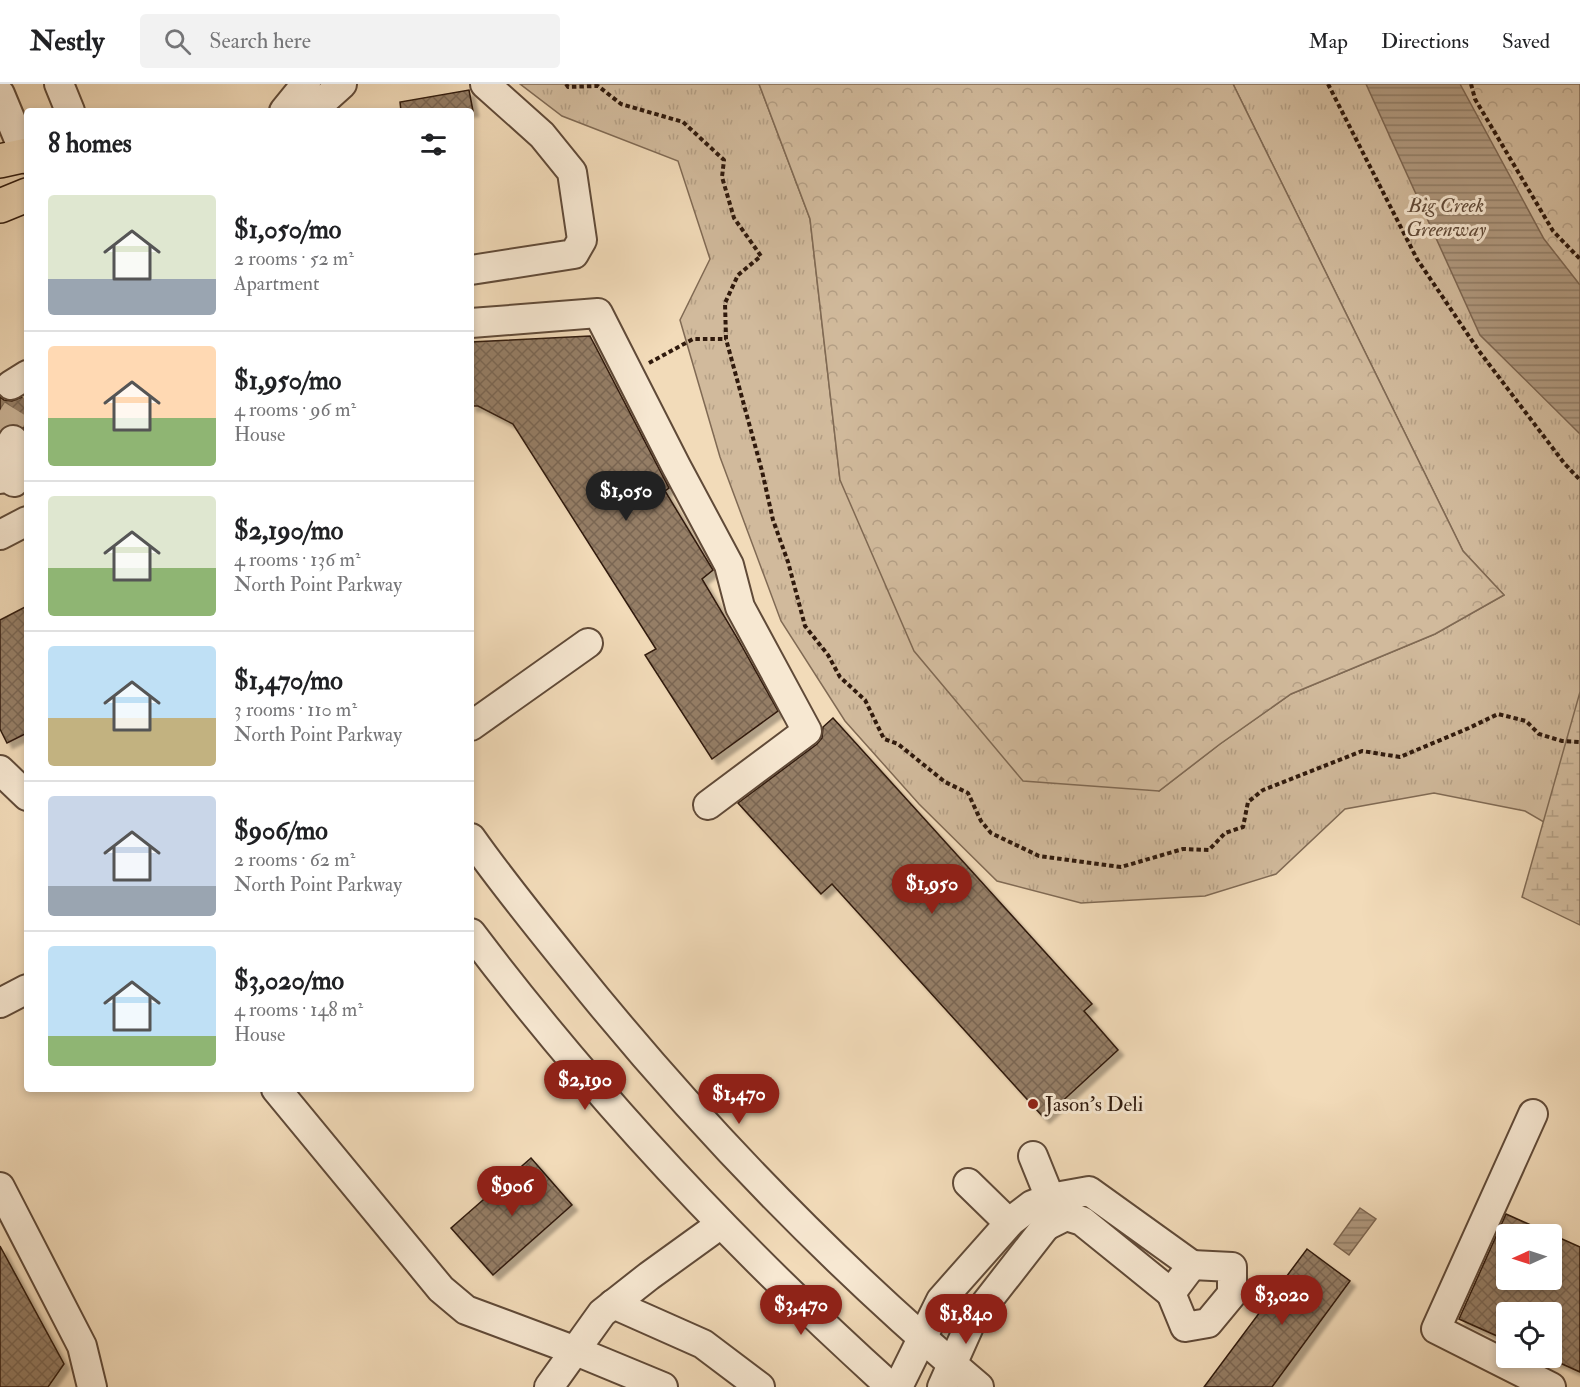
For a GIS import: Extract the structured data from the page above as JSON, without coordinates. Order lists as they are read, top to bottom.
{
  "parks": ["Big Creek Greenway"],
  "places": ["Jason's Deli"],
  "north": "left",
  "page": {
    "header": "Nestly",
    "search": "Search here",
    "nav": ["Map", "Directions", "Saved"],
    "heading": "8 homes",
    "list": [
      {
        "name": "$1,050/mo",
        "note": "2 rooms · 52 m² · Apartment"
      },
      {
        "name": "$1,950/mo",
        "note": "4 rooms · 96 m² · House"
      },
      {
        "name": "$2,190/mo",
        "note": "4 rooms · 136 m² · North Point Parkway"
      },
      {
        "name": "$1,470/mo",
        "note": "3 rooms · 110 m² · North Point Parkway"
      },
      {
        "name": "$906/mo",
        "note": "2 rooms · 62 m² · North Point Parkway"
      },
      {
        "name": "$3,020/mo",
        "note": "4 rooms · 148 m² · House"
      }
    ],
    "price": [
      "$1,050",
      "$1,950",
      "$2,190",
      "$1,470",
      "$906",
      "$3,020",
      "$3,470",
      "$1,840"
    ]
  }
}
